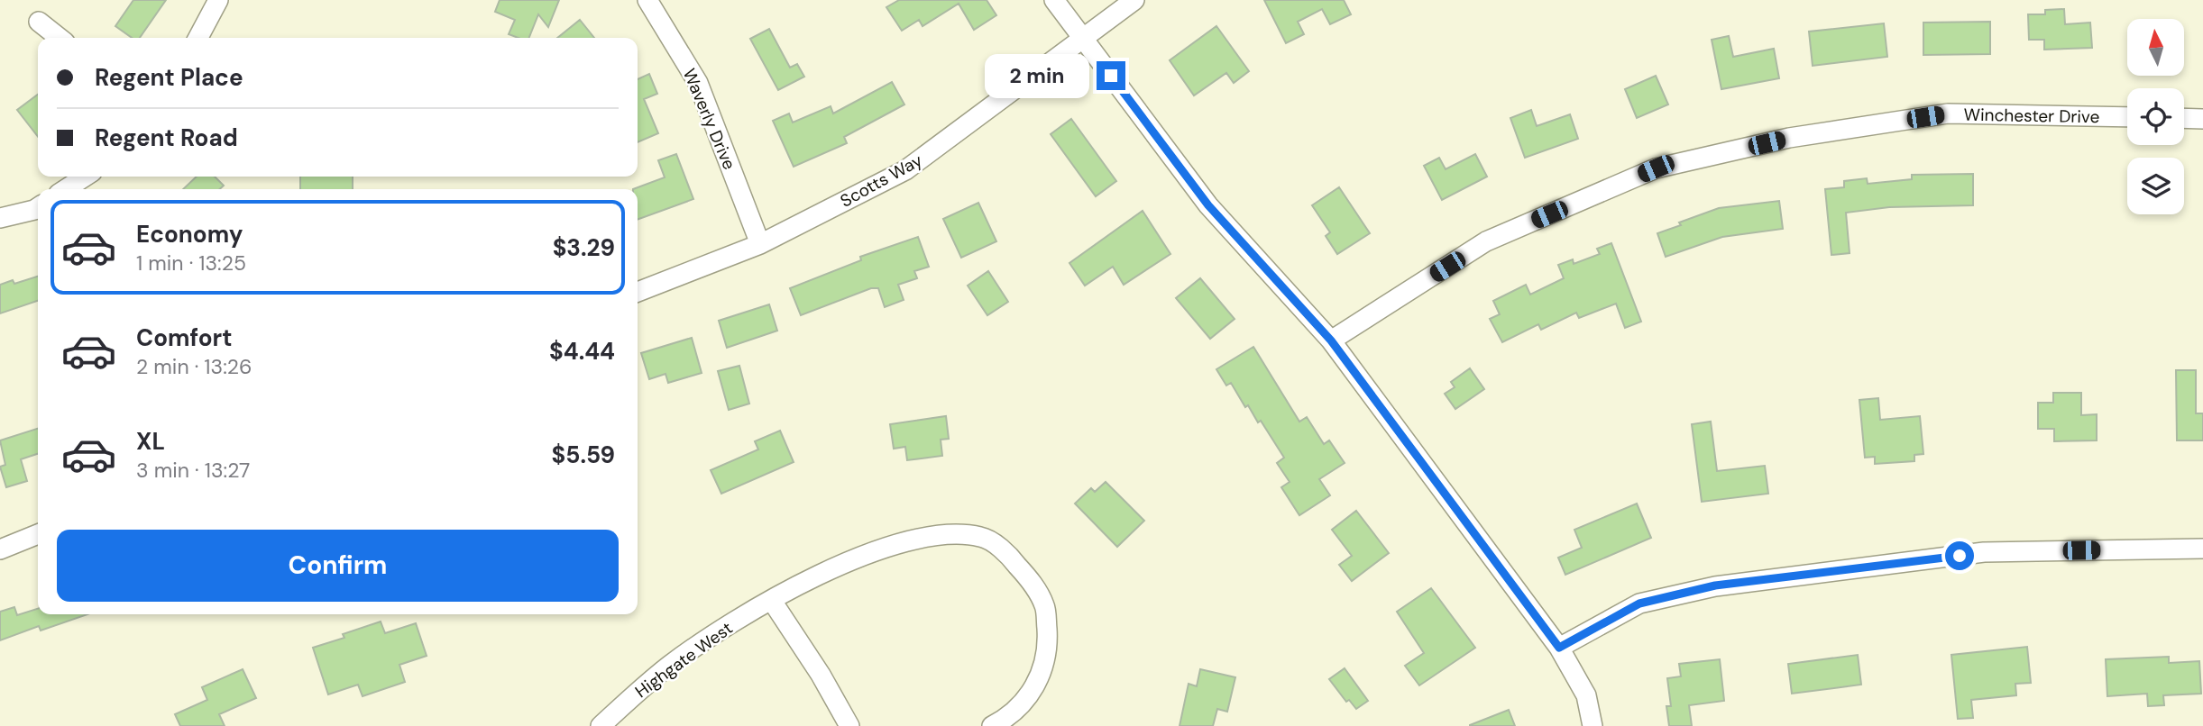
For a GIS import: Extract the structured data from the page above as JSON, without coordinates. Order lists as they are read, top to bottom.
{
  "streets": {
    "street": [
      "Winchester Drive",
      "Waverly Drive",
      "Scotts Way",
      "Highgate West"
    ]
  },
  "crossings": [
    ["Waverly Drive", "Scotts Way"]
  ],
  "north": "top",
  "page": {
    "banner": ["Regent Place", "Regent Road"],
    "bubble": "2 min",
    "list": [
      {
        "name": "Economy",
        "note": "1 min · 13:25",
        "value": "$3.29"
      },
      {
        "name": "Comfort",
        "note": "2 min · 13:26",
        "value": "$4.44"
      },
      {
        "name": "XL",
        "note": "3 min · 13:27",
        "value": "$5.59"
      }
    ],
    "buttons": "Confirm"
  }
}
